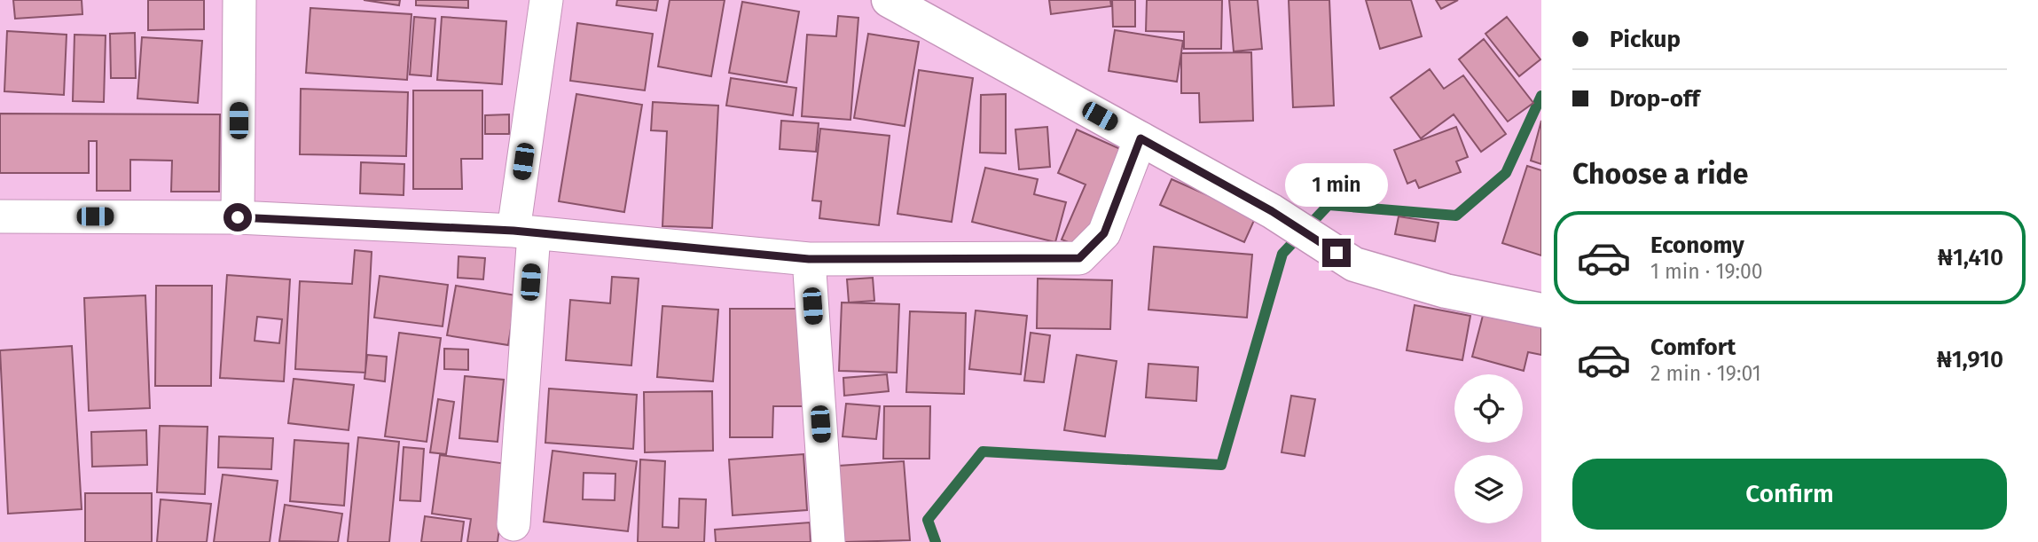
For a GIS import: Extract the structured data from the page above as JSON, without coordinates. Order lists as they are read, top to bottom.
{
  "page": {
    "banner": ["Pickup", "Drop-off"],
    "heading": "Choose a ride",
    "bubble": "1 min",
    "list": [
      {
        "name": "Economy",
        "note": "1 min · 19:00",
        "value": "₦1,410"
      },
      {
        "name": "Comfort",
        "note": "2 min · 19:01",
        "value": "₦1,910"
      }
    ],
    "buttons": "Confirm"
  }
}
